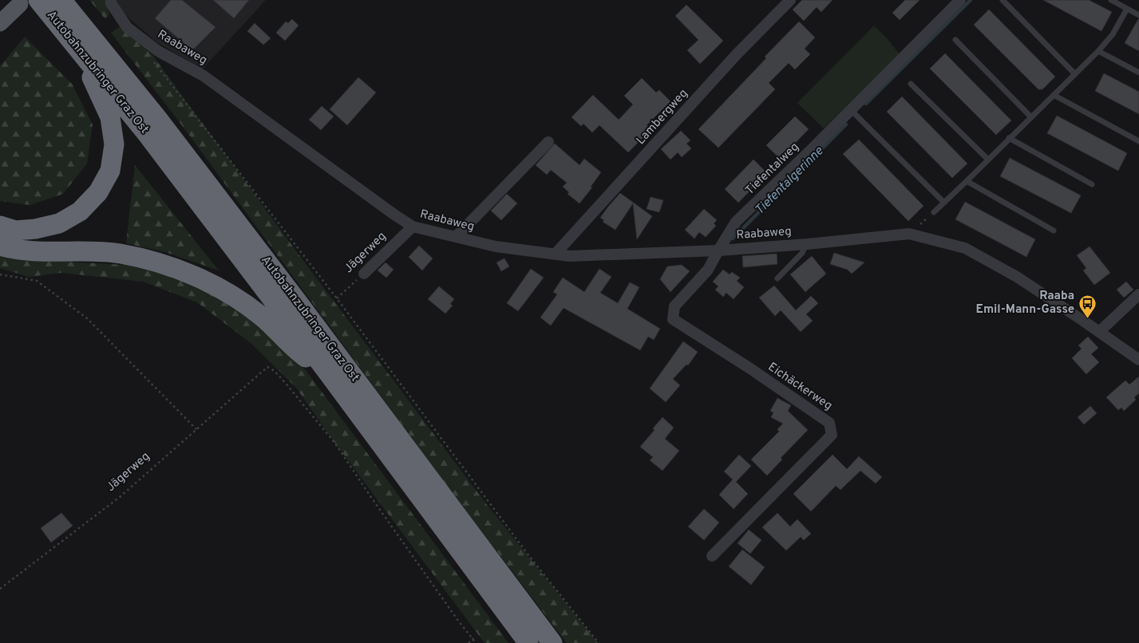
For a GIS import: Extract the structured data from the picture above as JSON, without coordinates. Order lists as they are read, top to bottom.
{
  "streets": {
    "highway": ["Autobahnzubringer Graz Ost"],
    "street": [
      "Raabaweg",
      "Lambergweg",
      "Tiefentalweg",
      "Jägerweg",
      "Eichäckerweg"
    ]
  },
  "crossings": [
    ["Raabaweg", "Lambergweg"],
    ["Raabaweg", "Tiefentalweg"],
    ["Raabaweg", "Jägerweg"],
    ["Raabaweg", "Eichäckerweg"],
    ["Tiefentalweg", "Eichäckerweg"]
  ],
  "water": ["Tiefentalgerinne"],
  "places": {
    "bus stop": ["Raaba Emil-Mann-Gasse"]
  }
}
